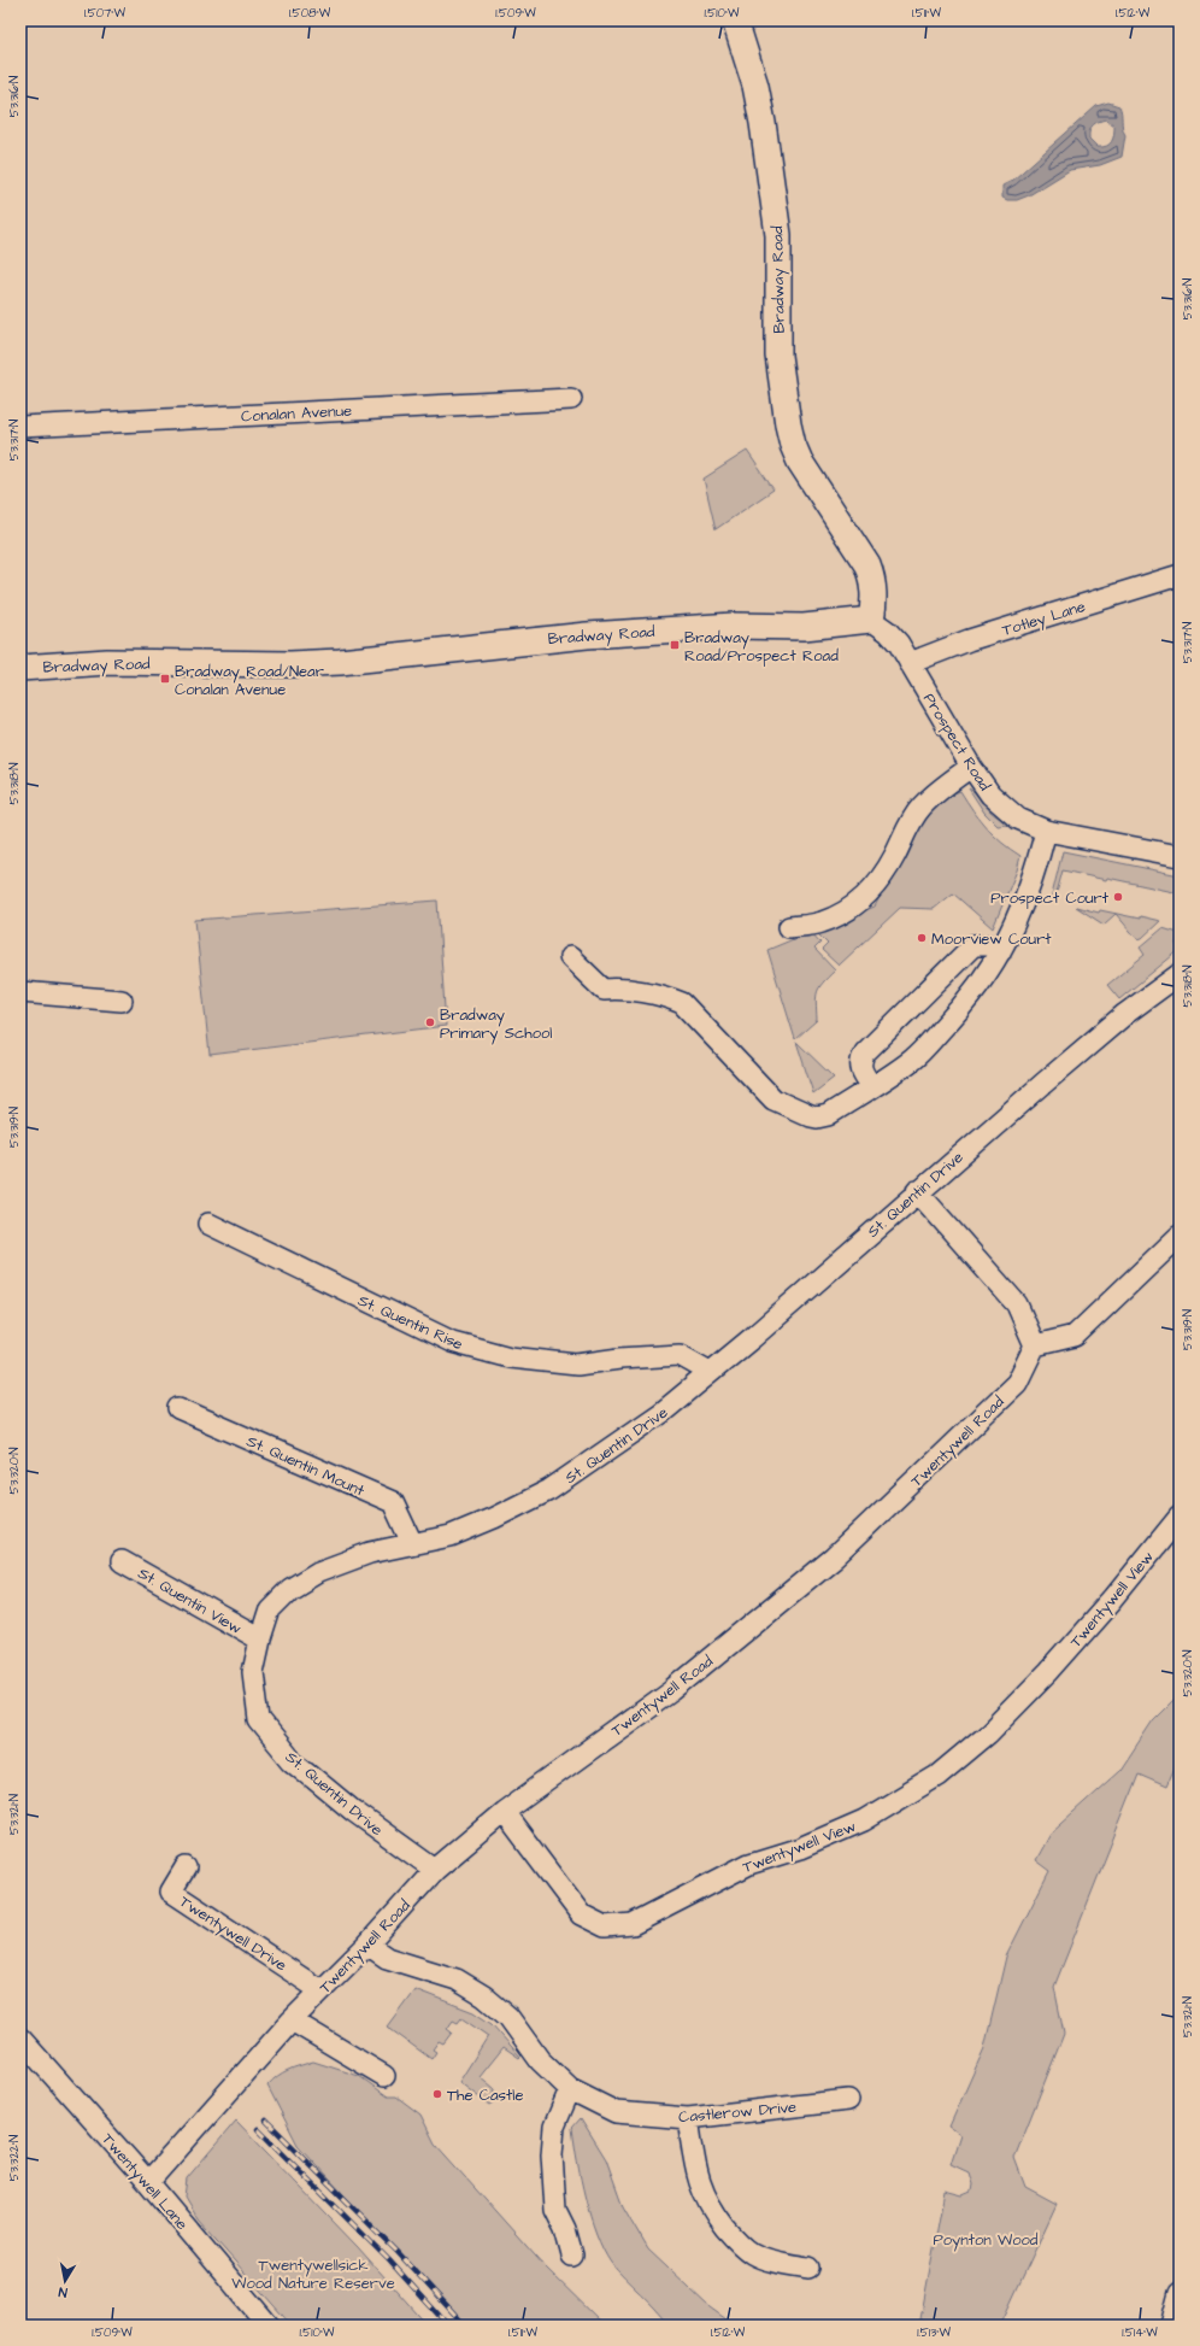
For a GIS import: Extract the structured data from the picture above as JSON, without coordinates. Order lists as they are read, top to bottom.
{
  "streets": {
    "main road": ["Bradway Road"],
    "street": [
      "Conalan Avenue",
      "Totley Lane",
      "Prospect Road",
      "St. Quentin Drive",
      "St. Quentin Rise",
      "Twentywell Road",
      "St. Quentin Mount",
      "Twentywell View",
      "St. Quentin View",
      "Twentywell Drive",
      "Castlerow Drive",
      "Twentywell Lane"
    ]
  },
  "crossings": [
    ["Bradway Road", "Prospect Road"],
    ["Totley Lane", "Prospect Road"],
    ["St. Quentin Drive", "St. Quentin Rise"],
    ["St. Quentin Drive", "Twentywell Road"],
    ["St. Quentin Drive", "St. Quentin Mount"],
    ["St. Quentin Drive", "St. Quentin View"],
    ["Twentywell Road", "Twentywell View"],
    ["Twentywell Road", "Twentywell Drive"],
    ["Twentywell Road", "Castlerow Drive"],
    ["Twentywell Road", "Twentywell Lane"]
  ],
  "parks": ["Poynton Wood", "Twentywellsick Wood Nature Reserve"],
  "places": {
    "transit": ["Bradway Road/Prospect Road", "Bradway Road/Near Conalan Avenue"],
    "other": [
      "Prospect Court",
      "Moorview Court",
      "Bradway Primary School",
      "The Castle"
    ]
  },
  "north": "bottom",
  "coordinates": [
    "1.507°W",
    "1.508°W",
    "1.509°W",
    "1.510°W",
    "1.511°W",
    "1.512°W",
    "53.316°N",
    "53.317°N",
    "53.318°N",
    "53.319°N",
    "53.320°N",
    "53.321°N",
    "53.322°N",
    "1.513°W",
    "1.514°W"
  ]
}
